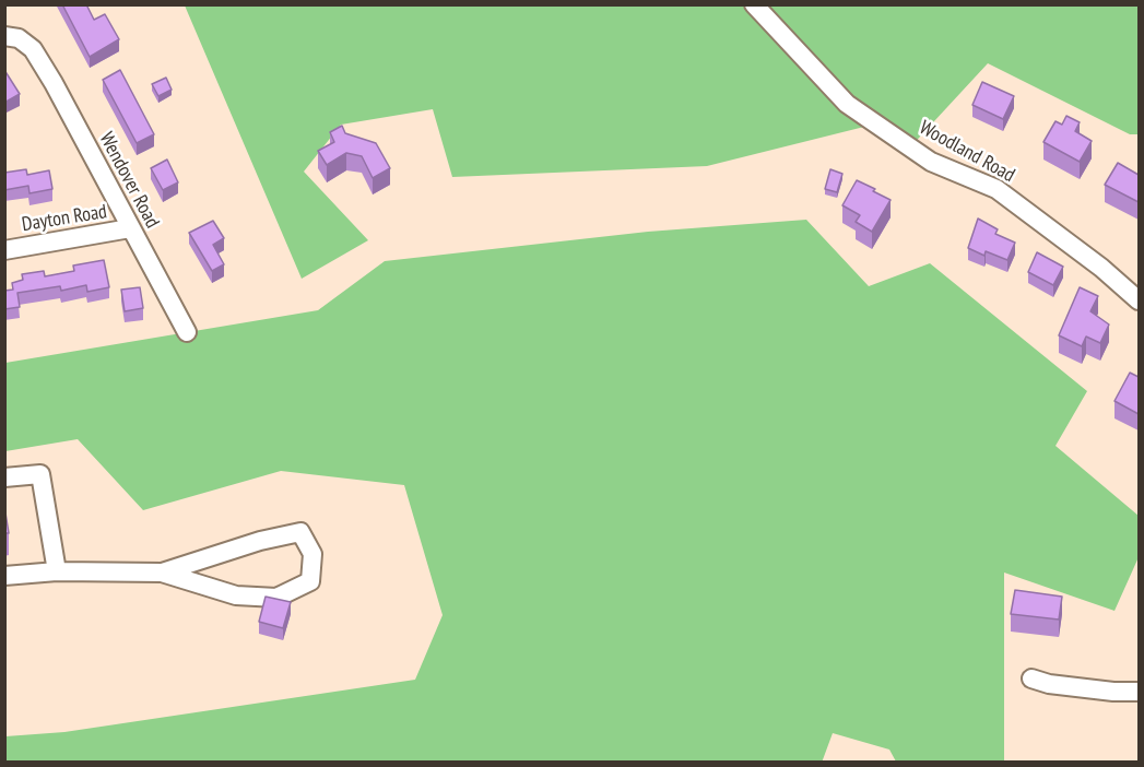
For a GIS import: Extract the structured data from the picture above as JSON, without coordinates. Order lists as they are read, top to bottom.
{
  "streets": {
    "street": ["Woodland Road", "Wendover Road", "Dayton Road"]
  },
  "crossings": [
    ["Wendover Road", "Dayton Road"]
  ]
}
